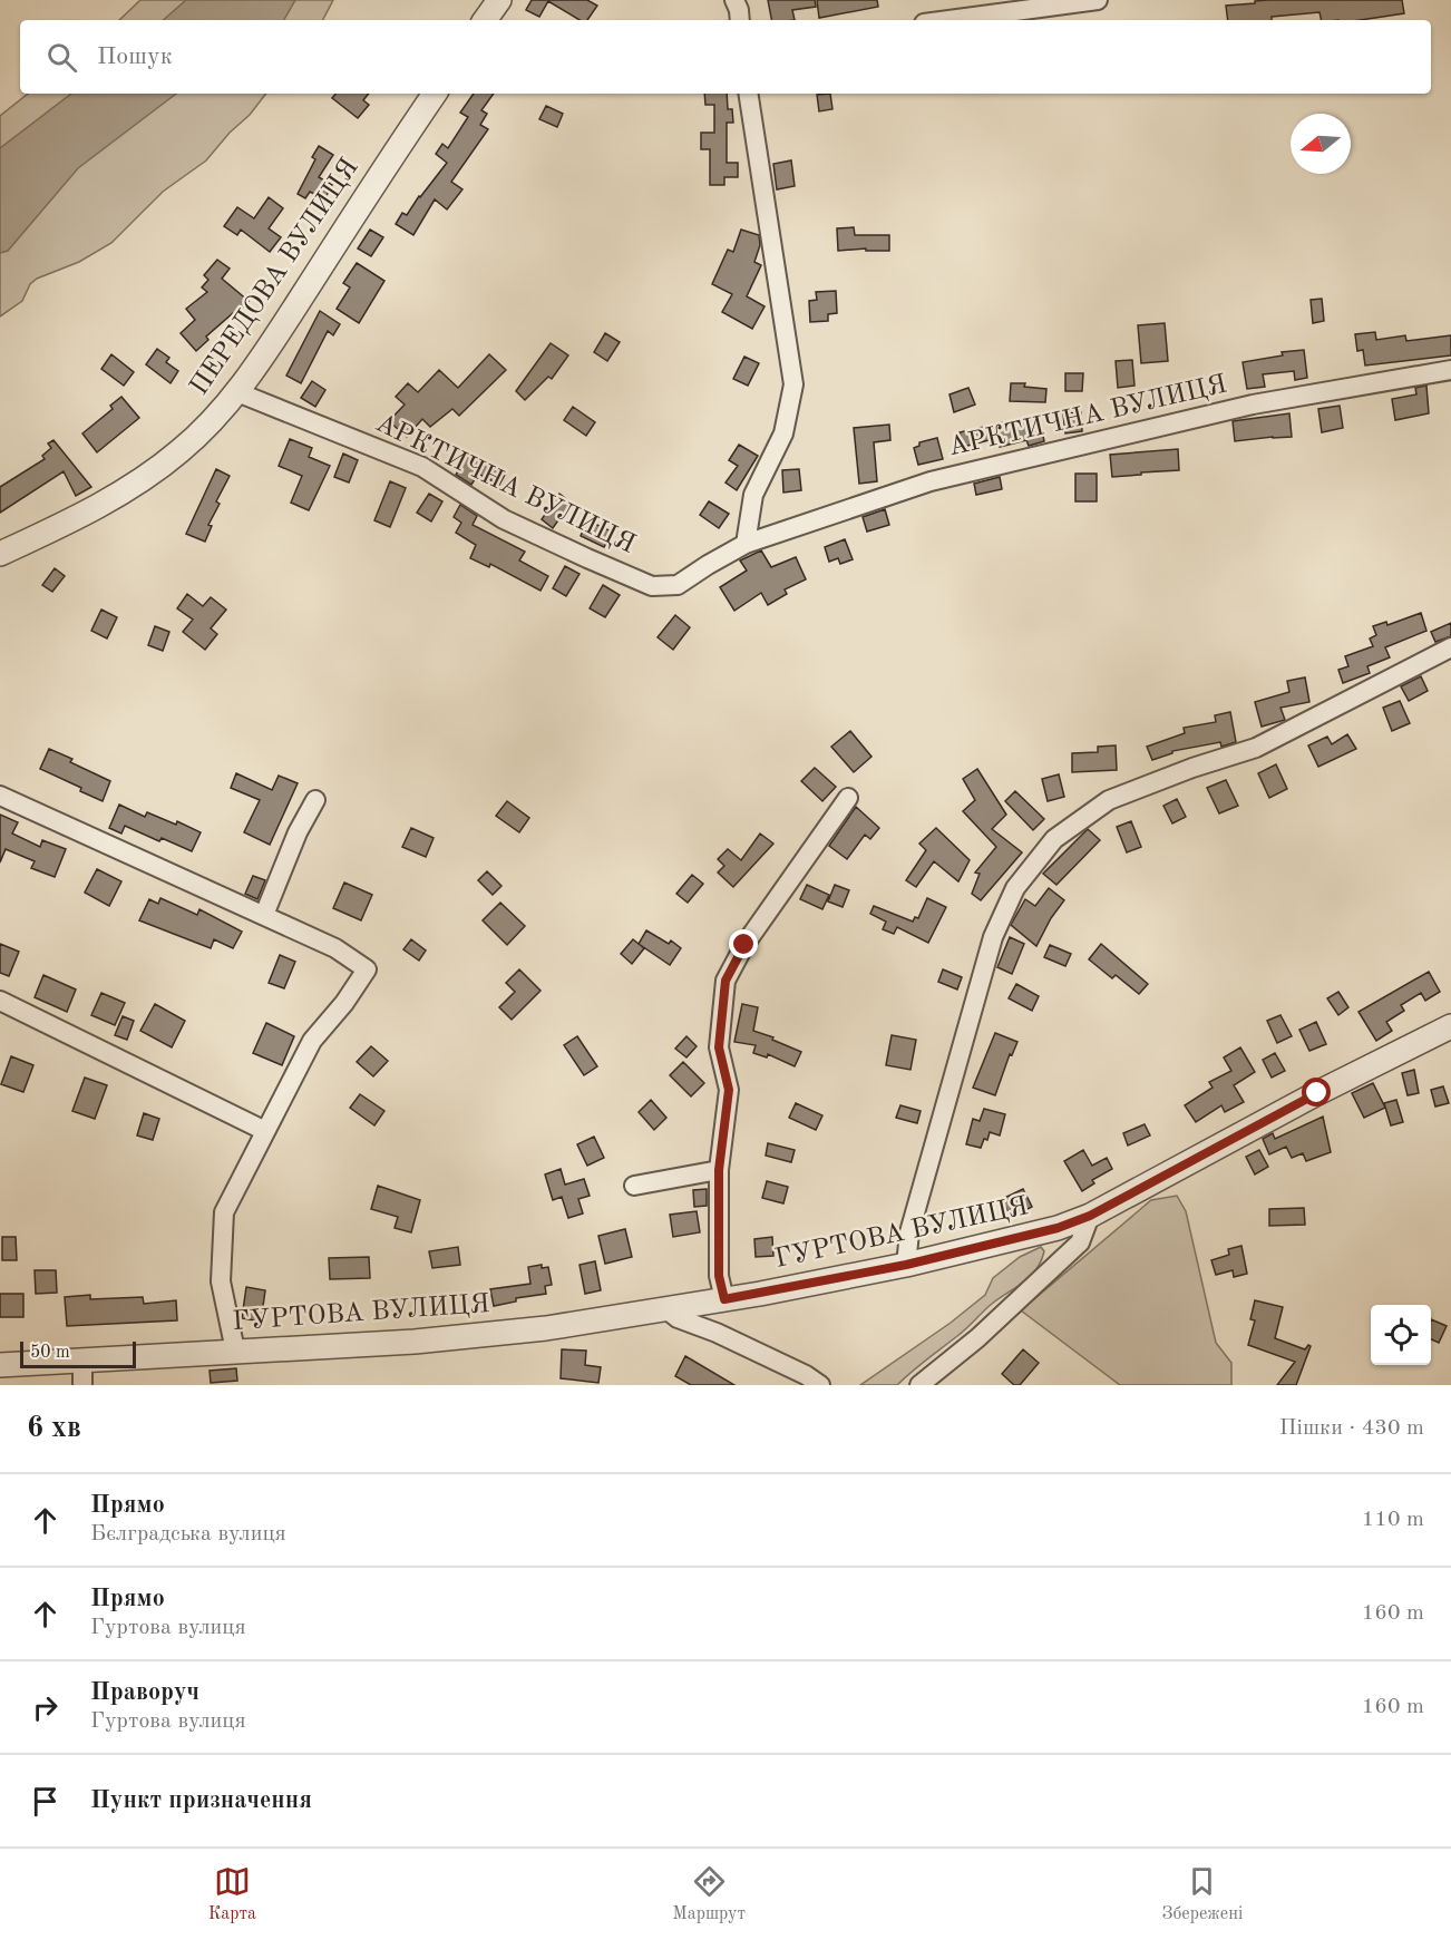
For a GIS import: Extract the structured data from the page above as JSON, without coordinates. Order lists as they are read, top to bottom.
{
  "streets": {
    "street": ["ПЕРЕДОВА ВУЛИЦЯ", "АРКТИЧНА ВУЛИЦЯ", "ГУРТОВА ВУЛИЦЯ"]
  },
  "crossings": [
    ["ПЕРЕДОВА ВУЛИЦЯ", "АРКТИЧНА ВУЛИЦЯ"]
  ],
  "scale_bar": "50 m",
  "north": "left",
  "page": {
    "search": "Пошук",
    "scale": "50 m",
    "heading": ["6 хв", "Пішки · 430 m"],
    "list": [
      ["Прямо", "Бєлградська вулиця", "110 m"],
      ["Прямо", "Гуртова вулиця", "160 m"],
      ["Праворуч", "Гуртова вулиця", "160 m"],
      "Пункт призначення"
    ],
    "nav": ["Карта", "Маршрут", "Збережені"]
  }
}
